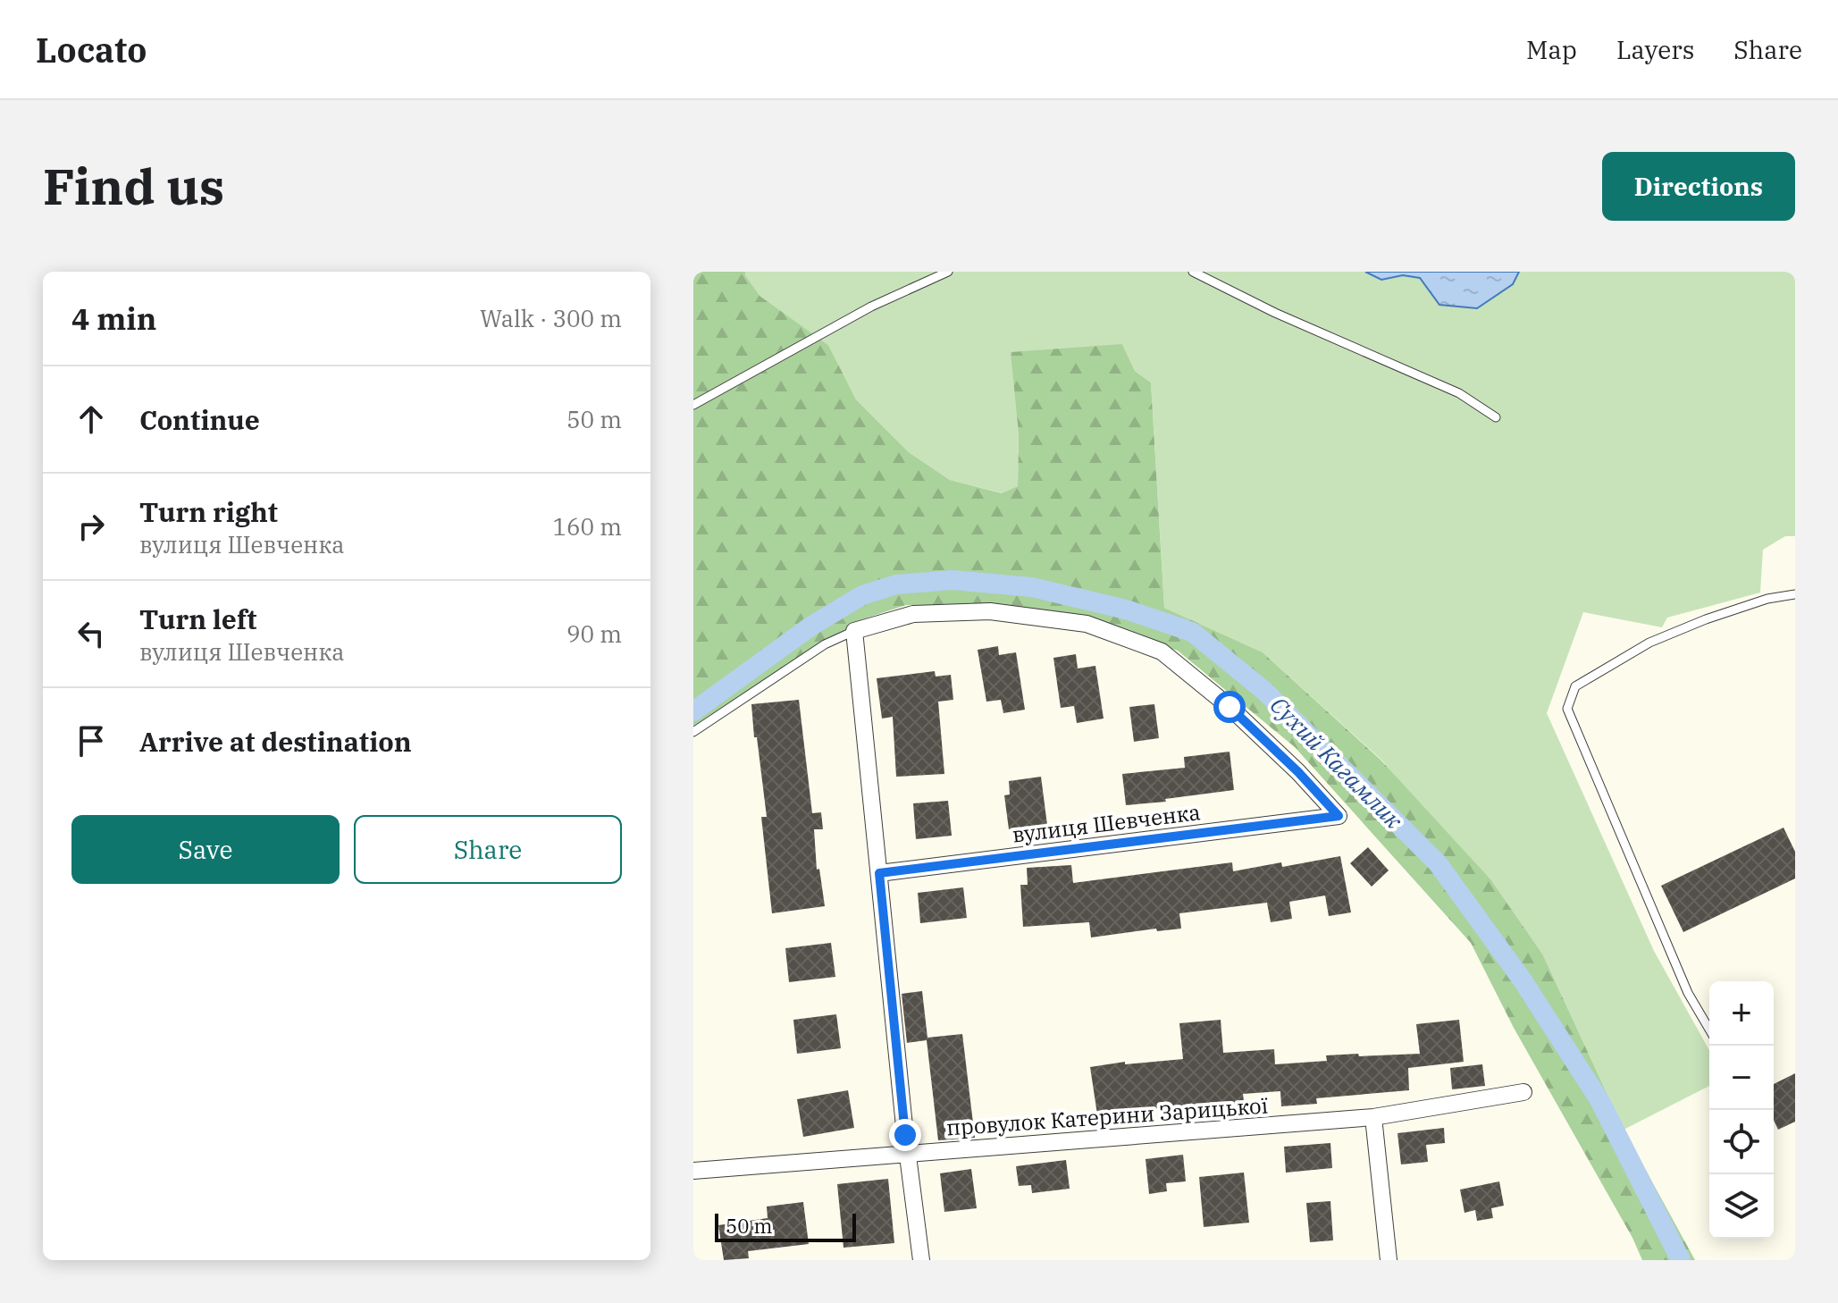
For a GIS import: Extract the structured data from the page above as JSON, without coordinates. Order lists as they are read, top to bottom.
{
  "streets": {
    "street": ["вулиця Шевченка", "провулок Катерини Зарицької"]
  },
  "water": ["Сухий Кагамлик"],
  "scale_bar": "50 m",
  "page": {
    "header": "Locato",
    "nav": ["Map", "Layers", "Share"],
    "buttons": [
      "Directions",
      ["Save", "Share"]
    ],
    "title": "Find us",
    "heading": ["4 min", "Walk · 300 m"],
    "list": [
      ["Continue", "50 m"],
      ["Turn right", "вулиця Шевченка", "160 m"],
      ["Turn left", "вулиця Шевченка", "90 m"],
      "Arrive at destination"
    ],
    "map_buttons": ["+", "−"],
    "scale": "50 m"
  }
}
